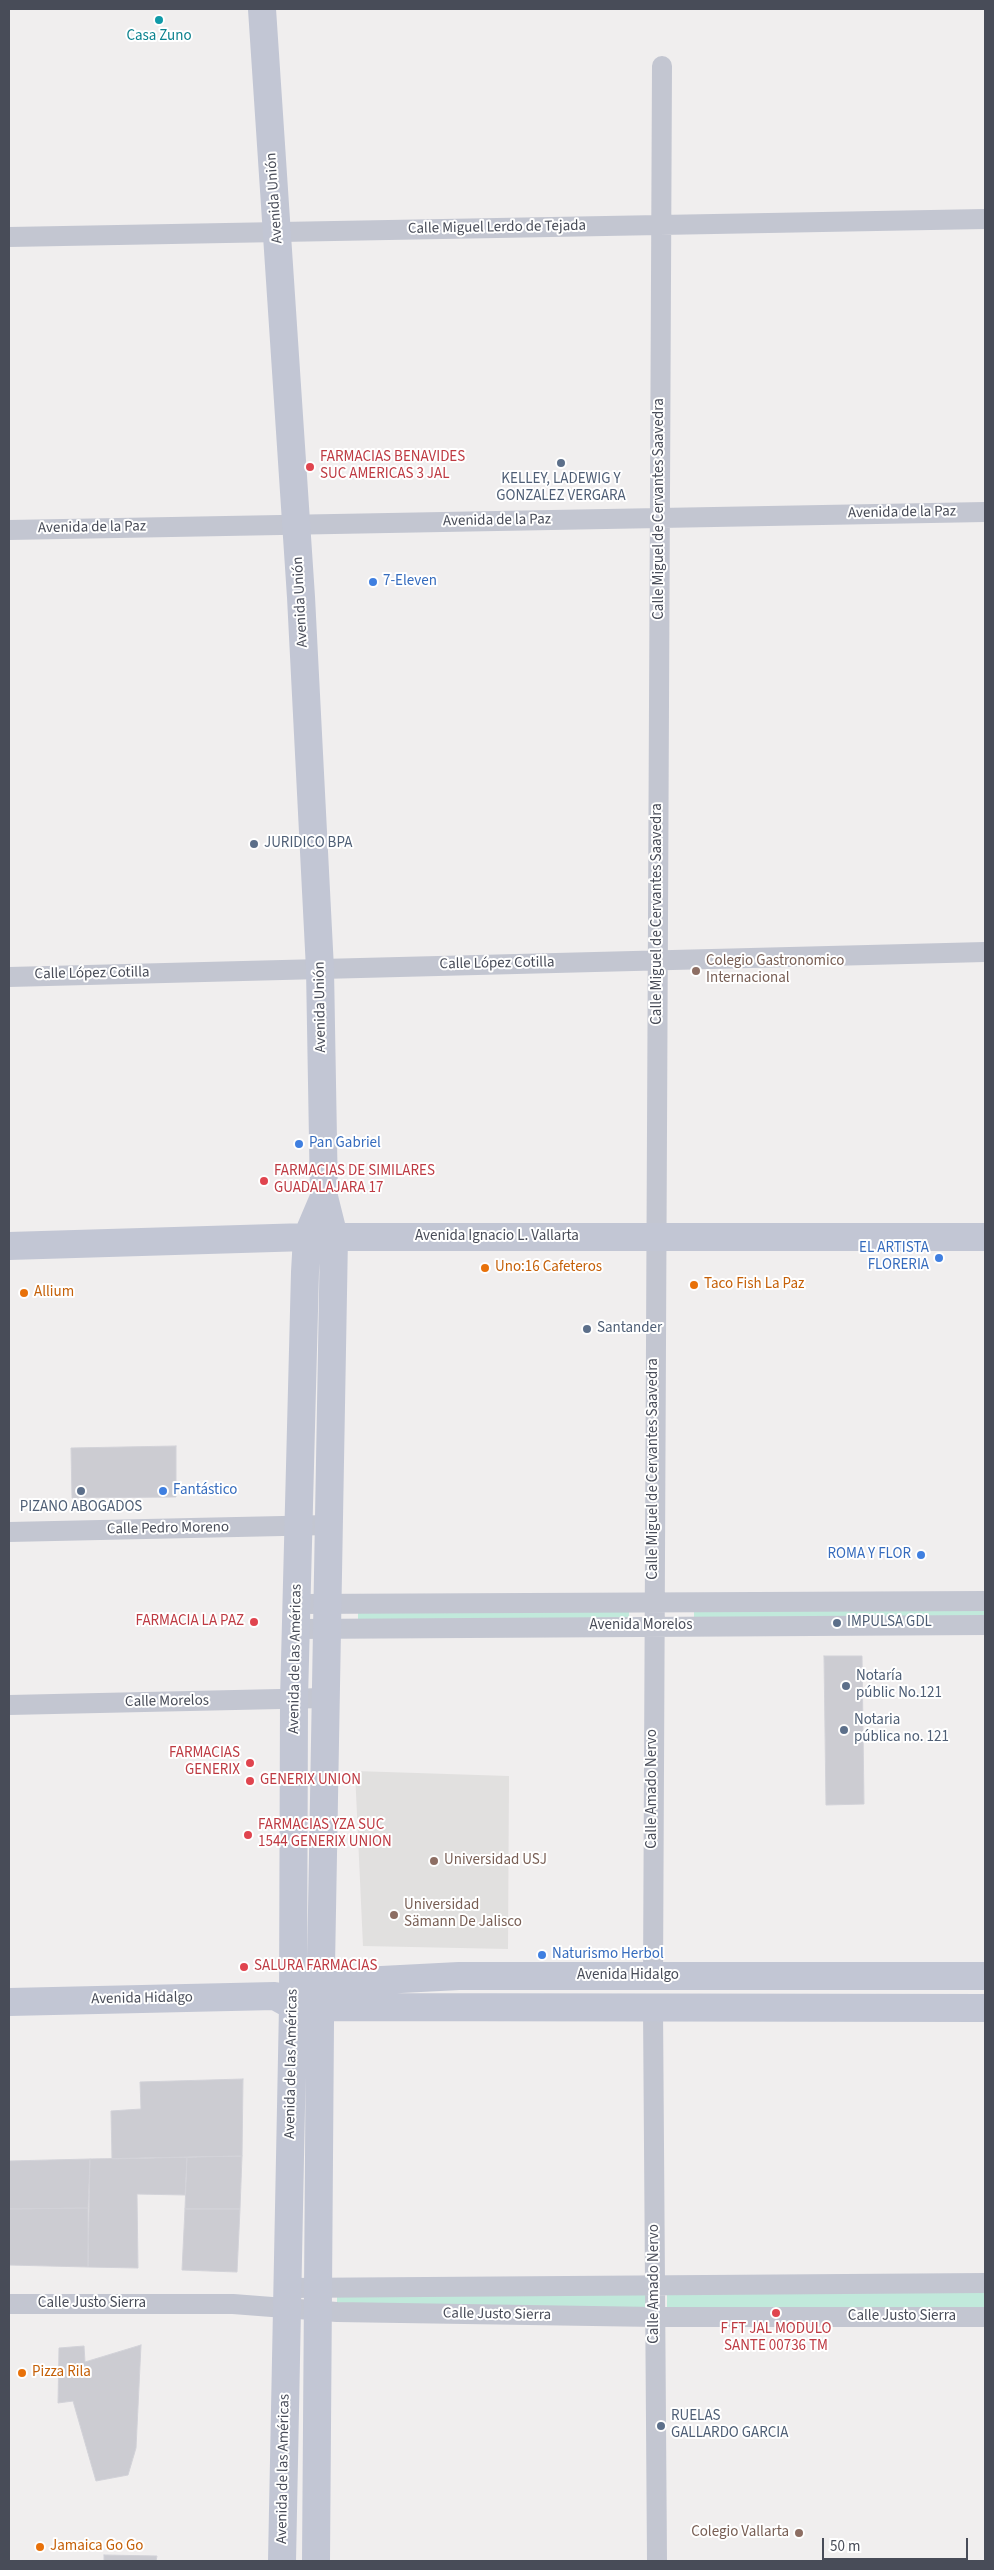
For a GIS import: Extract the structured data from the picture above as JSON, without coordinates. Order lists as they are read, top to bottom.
{
  "streets": {
    "main road": [
      "Avenida Unión",
      "Avenida Ignacio L. Vallarta",
      "Avenida de las Américas",
      "Avenida Hidalgo"
    ],
    "street": [
      "Calle Miguel Lerdo de Tejada",
      "Calle Miguel de Cervantes Saavedra",
      "Avenida de la Paz",
      "Calle López Cotilla",
      "Calle Pedro Moreno",
      "Avenida Morelos",
      "Calle Morelos",
      "Calle Amado Nervo",
      "Calle Justo Sierra"
    ]
  },
  "crossings": [
    ["Avenida Unión", "Calle Miguel Lerdo de Tejada"],
    ["Avenida Unión", "Avenida de la Paz"],
    ["Avenida Unión", "Calle López Cotilla"],
    ["Avenida Unión", "Avenida Ignacio L. Vallarta"],
    ["Avenida Unión", "Avenida de las Américas"],
    ["Calle Miguel Lerdo de Tejada", "Calle Miguel de Cervantes Saavedra"],
    ["Calle Miguel de Cervantes Saavedra", "Avenida de la Paz"],
    ["Calle Miguel de Cervantes Saavedra", "Calle López Cotilla"],
    ["Calle Miguel de Cervantes Saavedra", "Avenida Ignacio L. Vallarta"],
    ["Calle Miguel de Cervantes Saavedra", "Avenida Morelos"],
    ["Calle Miguel de Cervantes Saavedra", "Calle Amado Nervo"],
    ["Avenida Ignacio L. Vallarta", "Avenida de las Américas"],
    ["Calle Pedro Moreno", "Avenida de las Américas"],
    ["Avenida Morelos", "Avenida de las Américas"],
    ["Avenida Morelos", "Calle Amado Nervo"],
    ["Avenida de las Américas", "Calle Morelos"],
    ["Avenida de las Américas", "Avenida Hidalgo"],
    ["Avenida de las Américas", "Calle Justo Sierra"],
    ["Calle Amado Nervo", "Avenida Hidalgo"],
    ["Calle Amado Nervo", "Calle Justo Sierra"]
  ],
  "places": [
    "Casa Zuno",
    "KELLEY, LADEWIG Y GONZALEZ VERGARA",
    "FARMACIAS BENAVIDES SUC AMERICAS 3 JAL",
    "7-Eleven",
    "JURIDICO BPA",
    "Colegio Gastronomico Internacional",
    "Pan Gabriel",
    "FARMACIAS DE SIMILARES GUADALAJARA 17",
    "EL ARTISTA FLORERIA",
    "Uno:16 Cafeteros",
    "Taco Fish La Paz",
    "Allium",
    "Santander",
    "PIZANO ABOGADOS",
    "Fantástico",
    "ROMA Y FLOR",
    "FARMACIA LA PAZ",
    "IMPULSA GDL",
    "Notaría públic No.121",
    "Notaria pública no. 121",
    "FARMACIAS GENERIX",
    "GENERIX UNION",
    "FARMACIAS YZA SUC 1544 GENERIX UNION",
    "Universidad USJ",
    "Universidad Sämann De Jalisco",
    "Naturismo Herbol",
    "SALURA FARMACIAS",
    "F FT JAL MODULO SANTE 00736 TM",
    "Pizza Rila",
    "RUELAS GALLARDO GARCIA",
    "Colegio Vallarta",
    "Jamaica Go Go"
  ],
  "scale_bar": "50 m"
}
